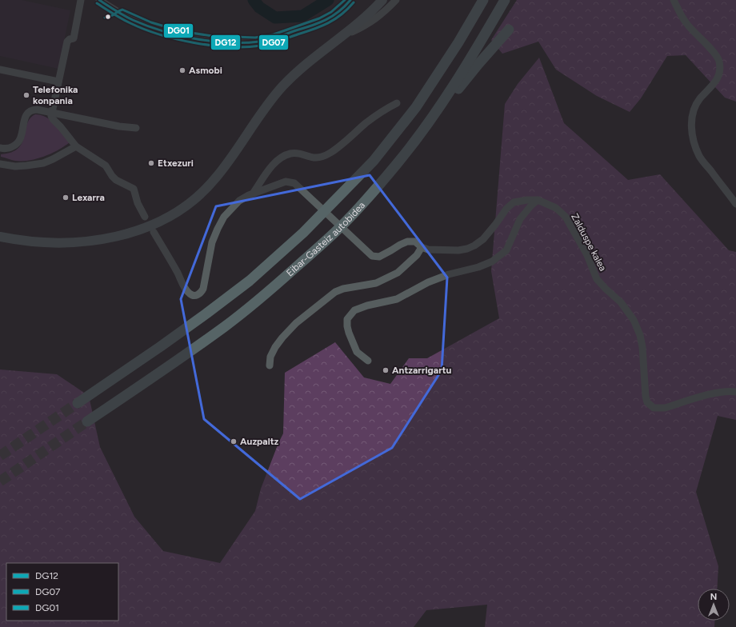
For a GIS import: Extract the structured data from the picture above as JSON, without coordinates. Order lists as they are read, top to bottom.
{
  "streets": {
    "highway": ["Eibar-Gasteiz autobidea"],
    "street": ["Zalduspe kalea"]
  },
  "places": [
    "Asmobi",
    "Telefonika konpania",
    "Etxezuri",
    "Lexarra",
    "Antzarrigartu",
    "Auzpaltz"
  ],
  "lines": ["transit line DG12", "transit line DG01", "transit line DG07"],
  "legend": ["DG12", "DG07", "DG01"],
  "north": "top"
}
